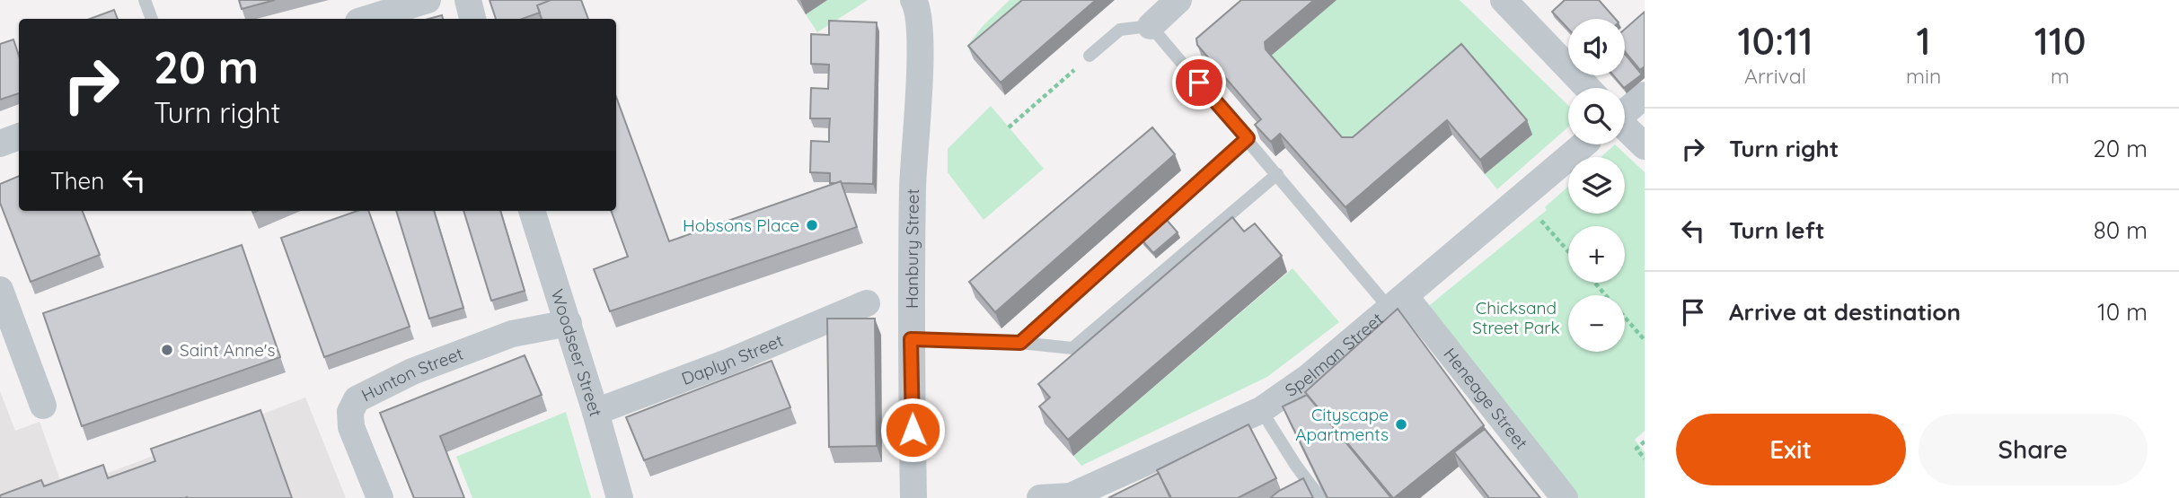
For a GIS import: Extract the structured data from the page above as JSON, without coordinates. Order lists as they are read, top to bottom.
{
  "streets": {
    "street": [
      "Hanbury Street",
      "Woodseer Street",
      "Spelman Street",
      "Daplyn Street",
      "Hunton Street",
      "Heneage Street"
    ]
  },
  "crossings": [
    ["Woodseer Street", "Daplyn Street"],
    ["Woodseer Street", "Hunton Street"],
    ["Spelman Street", "Heneage Street"]
  ],
  "parks": ["Chicksand Street Park"],
  "places": ["Hobsons Place", "Saint Anne's", "Cityscape Apartments"],
  "page": {
    "eta": [
      "10:11",
      "Arrival",
      "1",
      "min",
      "110",
      "m"
    ],
    "map_buttons": ["+", "−"],
    "turn": ["20 m", "Turn right"],
    "list": [
      {
        "name": "Turn right",
        "value": "20 m"
      },
      {
        "name": "Turn left",
        "value": "80 m"
      },
      {
        "name": "Arrive at destination",
        "value": "10 m"
      }
    ],
    "then": "Then",
    "buttons": ["Exit", "Share"]
  }
}
